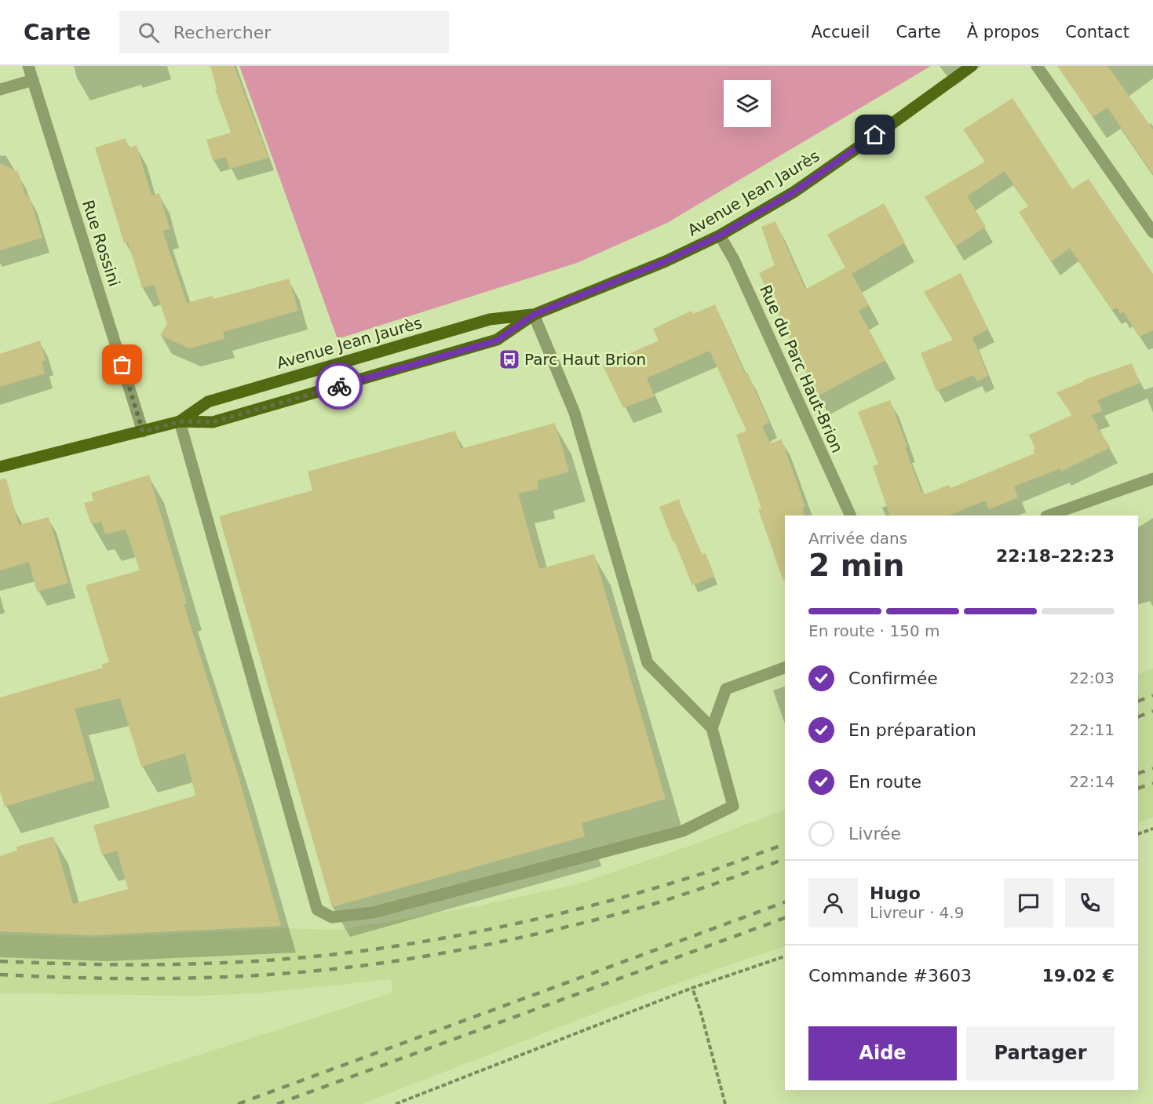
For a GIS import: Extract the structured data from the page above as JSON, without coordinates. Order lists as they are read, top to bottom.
{
  "streets": {
    "main road": ["Avenue Jean Jaurès"],
    "street": ["Rue Rossini", "Rue du Parc Haut-Brion"]
  },
  "crossings": [
    ["Avenue Jean Jaurès", "Rue Rossini"],
    ["Avenue Jean Jaurès", "Rue du Parc Haut-Brion"]
  ],
  "places": {
    "bus stop": ["Parc Haut Brion"]
  },
  "page": {
    "header": "Carte",
    "search": "Rechercher",
    "nav": [
      "Accueil",
      "Carte",
      "À propos",
      "Contact"
    ],
    "heading": ["2 min", "Arrivée dans", "22:18–22:23"],
    "panel": [
      "Hugo",
      "Livreur · 4.9",
      "Commande #3603",
      "19.02 €"
    ],
    "bar": "En route · 150 m",
    "list": [
      ["Confirmée", "22:03"],
      ["En préparation", "22:11"],
      ["En route", "22:14"],
      "Livrée"
    ],
    "buttons": ["Aide", "Partager"]
  }
}
